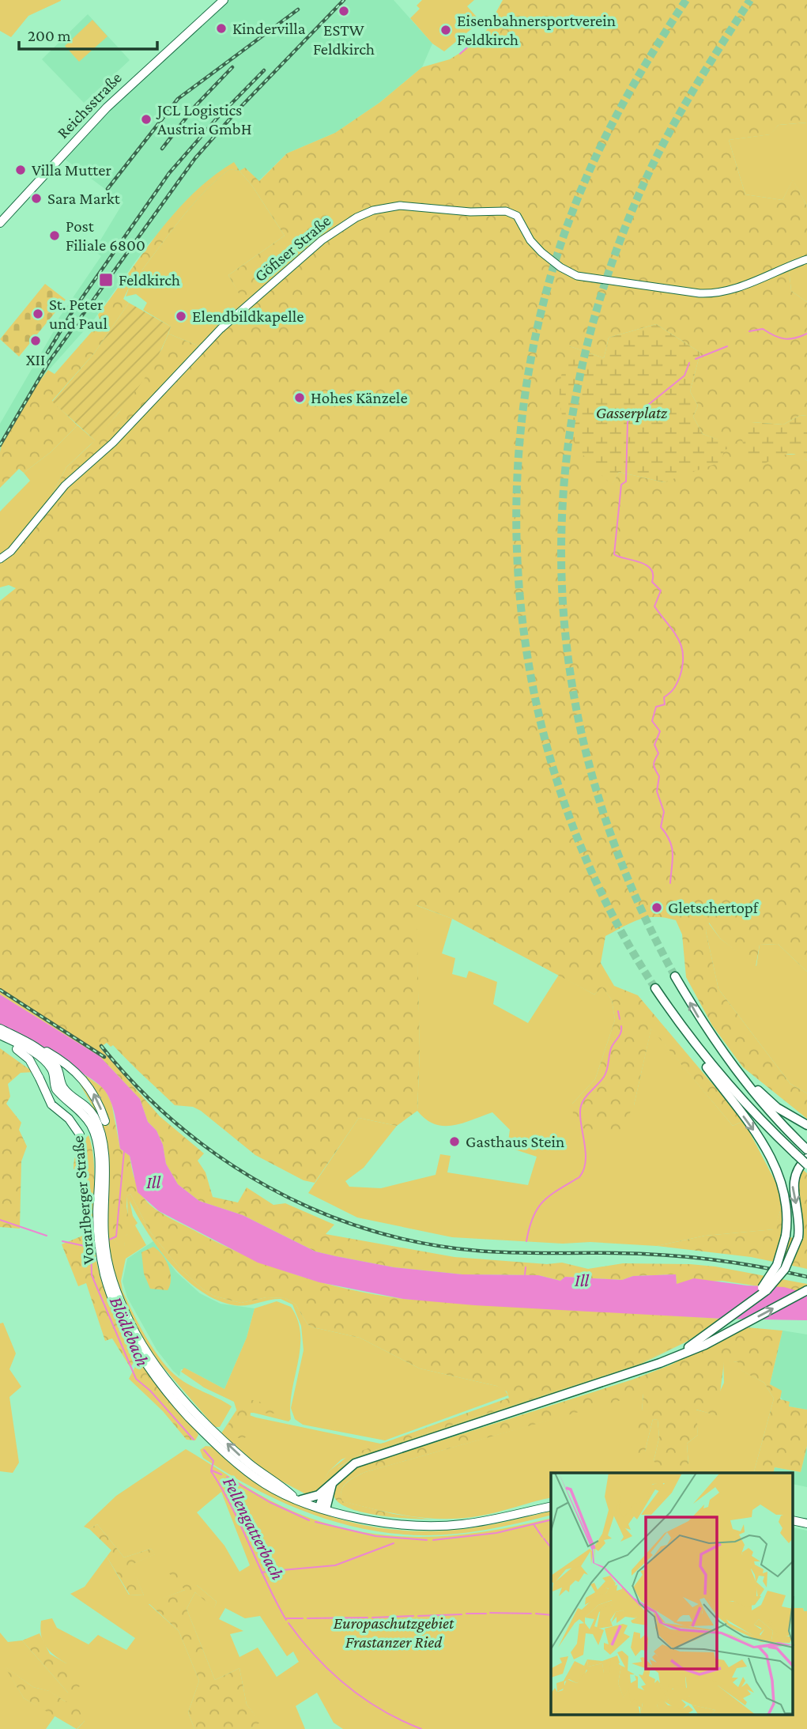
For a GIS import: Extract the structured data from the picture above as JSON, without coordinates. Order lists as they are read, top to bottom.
{
  "streets": {
    "main road": ["Reichsstraße", "Göfiser Straße", "Vorarlberger Straße"]
  },
  "water": ["Ill", "Blödlebach", "Fellengatterbach"],
  "parks": ["Gasserplatz", "Europaschutzgebiet Frastanzer Ried"],
  "places": {
    "other": [
      "ESTW Feldkirch",
      "Kindervilla",
      "Eisenbahnersportverein Feldkirch",
      "JCL Logistics Austria GmbH",
      "Villa Mutter",
      "Sara Markt",
      "Post Filiale 6800",
      "St. Peter und Paul",
      "Elendbildkapelle",
      "XII",
      "Hohes Känzele",
      "Gletschertopf",
      "Gasthaus Stein"
    ],
    "transit": ["Feldkirch"]
  },
  "scale_bar": "200 m"
}
